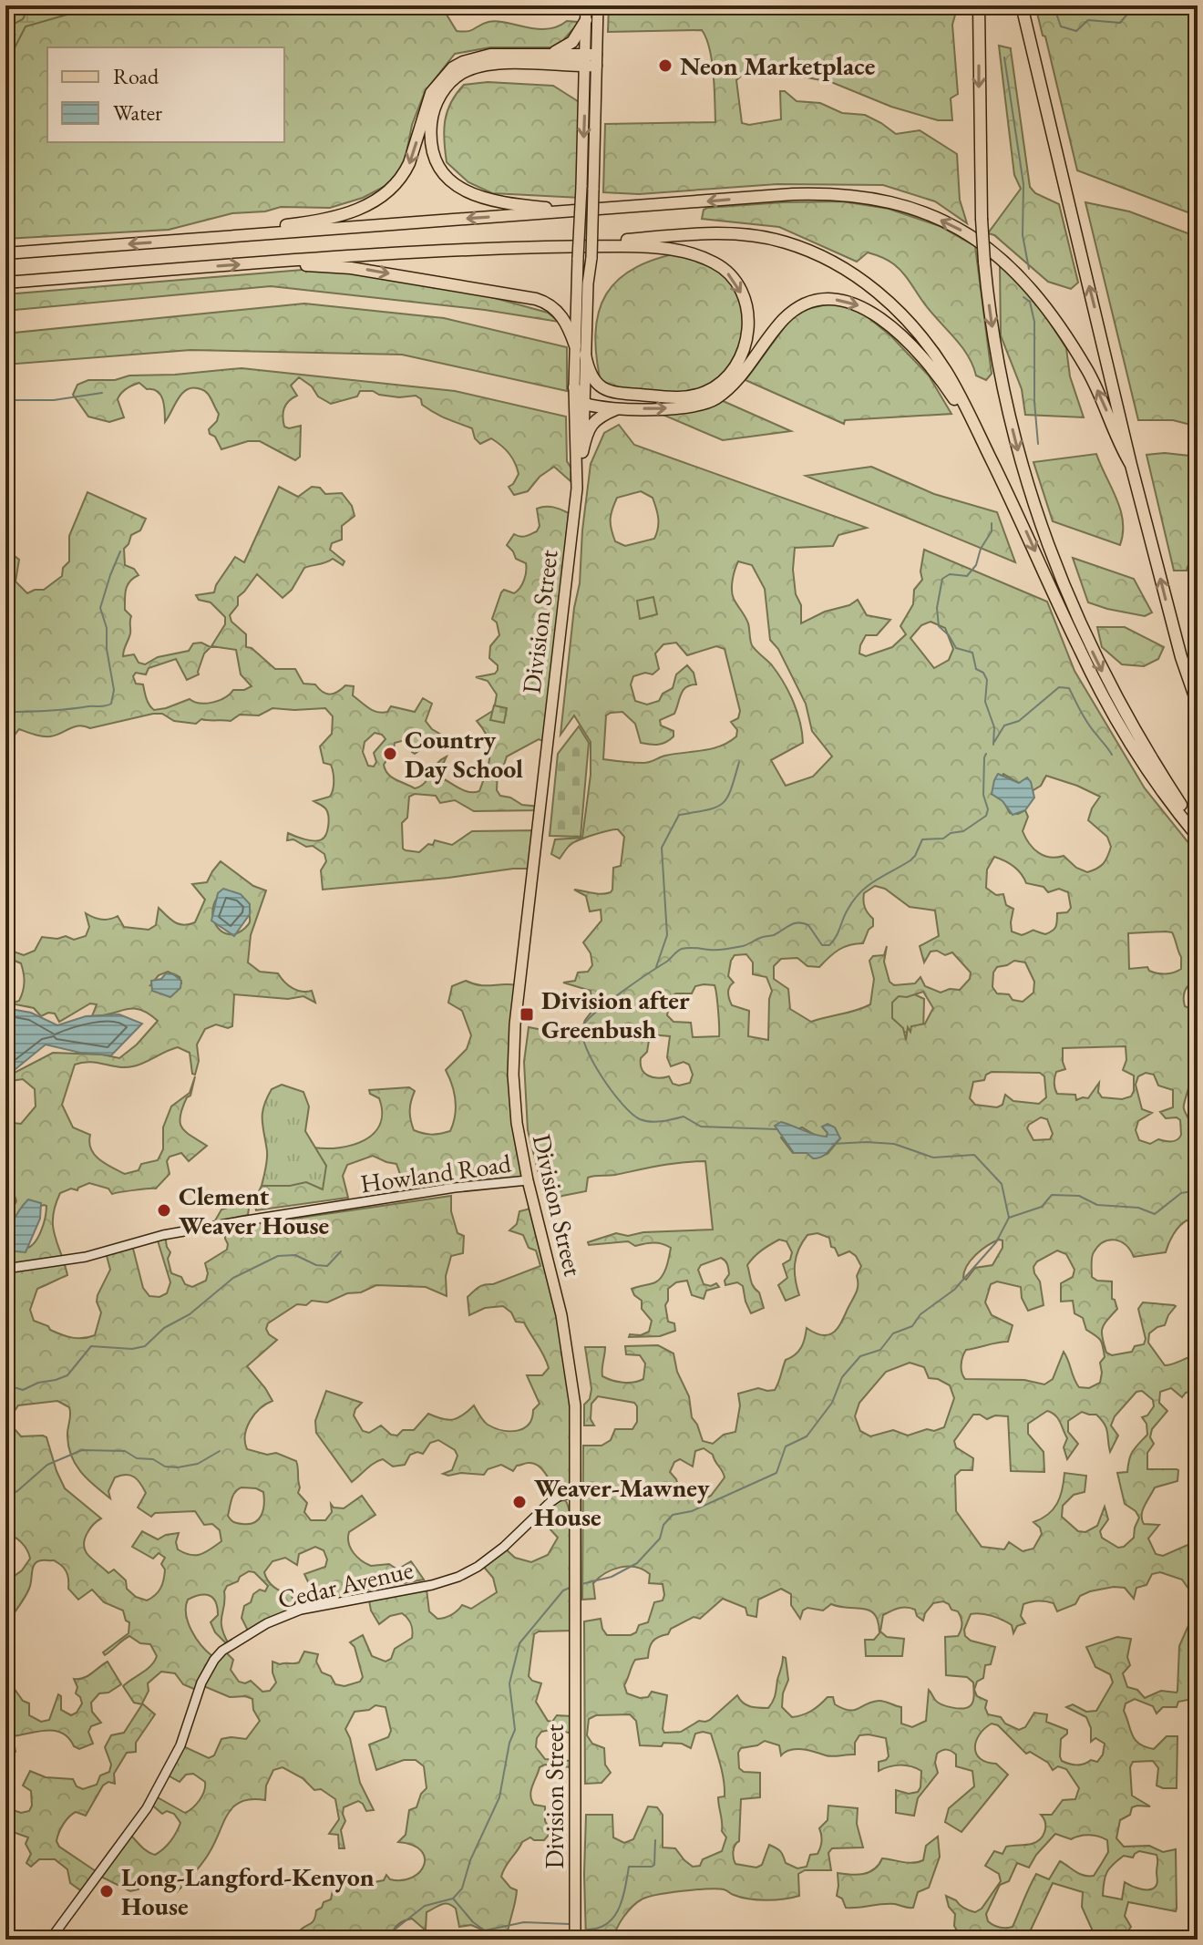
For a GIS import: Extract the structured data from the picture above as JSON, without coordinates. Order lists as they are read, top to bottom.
{
  "streets": {
    "main road": ["Division Street"],
    "street": ["Howland Road", "Cedar Avenue"]
  },
  "crossings": [
    ["Division Street", "Howland Road"],
    ["Division Street", "Cedar Avenue"]
  ],
  "places": {
    "other": [
      "Neon Marketplace",
      "Country Day School",
      "Clement Weaver House",
      "Weaver-Mawney House",
      "Long-Langford-Kenyon House"
    ],
    "transit": ["Division after Greenbush"]
  },
  "legend": ["Road", "Water"]
}
